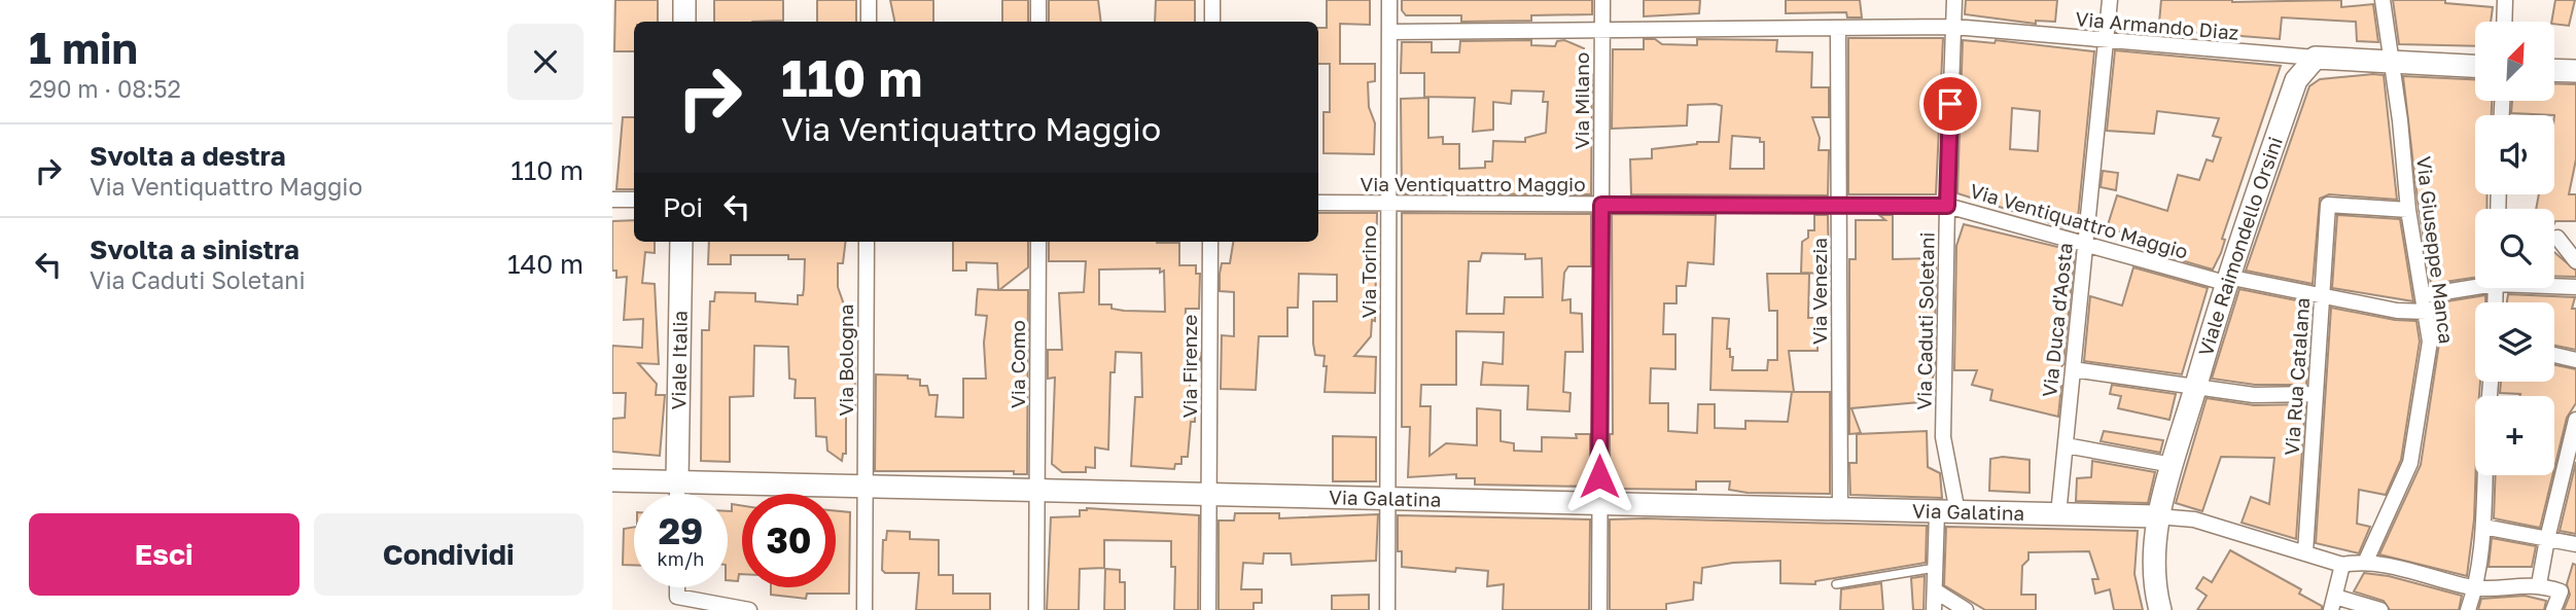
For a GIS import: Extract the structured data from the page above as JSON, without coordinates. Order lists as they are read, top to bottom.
{
  "streets": {
    "street": [
      "Via Armando Diaz",
      "Via Milano",
      "Via Ventiquattro Maggio",
      "Viale Raimondello Orsini",
      "Via Giuseppe Manca",
      "Via Torino",
      "Via Venezia",
      "Via Duca d'Aosta",
      "Via Caduti Soletani",
      "Viale Italia",
      "Via Bologna",
      "Via Como",
      "Via Firenze",
      "Via Rua Catalana",
      "Via Galatina"
    ]
  },
  "crossings": [
    ["Via Armando Diaz", "Via Milano"],
    ["Via Armando Diaz", "Viale Raimondello Orsini"],
    ["Via Armando Diaz", "Via Torino"],
    ["Via Armando Diaz", "Via Venezia"],
    ["Via Armando Diaz", "Via Duca d'Aosta"],
    ["Via Armando Diaz", "Via Caduti Soletani"],
    ["Via Milano", "Via Ventiquattro Maggio"],
    ["Via Milano", "Via Galatina"],
    ["Via Ventiquattro Maggio", "Viale Raimondello Orsini"],
    ["Via Ventiquattro Maggio", "Via Giuseppe Manca"],
    ["Via Ventiquattro Maggio", "Via Torino"],
    ["Via Ventiquattro Maggio", "Via Venezia"],
    ["Via Ventiquattro Maggio", "Via Duca d'Aosta"],
    ["Via Ventiquattro Maggio", "Via Caduti Soletani"],
    ["Via Ventiquattro Maggio", "Via Rua Catalana"],
    ["Viale Raimondello Orsini", "Via Galatina"],
    ["Via Giuseppe Manca", "Via Rua Catalana"],
    ["Via Torino", "Via Galatina"],
    ["Via Venezia", "Via Galatina"],
    ["Via Duca d'Aosta", "Via Galatina"],
    ["Via Caduti Soletani", "Via Galatina"],
    ["Viale Italia", "Via Galatina"],
    ["Via Bologna", "Via Galatina"],
    ["Via Como", "Via Galatina"],
    ["Via Firenze", "Via Galatina"]
  ],
  "north": "top right",
  "page": {
    "heading": ["1 min", "290 m · 08:52"],
    "map_buttons": "+",
    "turn": ["110 m", "Via Ventiquattro Maggio"],
    "list": [
      {
        "name": "Svolta a destra",
        "note": "Via Ventiquattro Maggio",
        "value": "110 m"
      },
      {
        "name": "Svolta a sinistra",
        "note": "Via Caduti Soletani",
        "value": "140 m"
      }
    ],
    "then": "Poi",
    "speed": "29 km/h",
    "limit": "30",
    "buttons": ["Esci", "Condividi"]
  }
}
